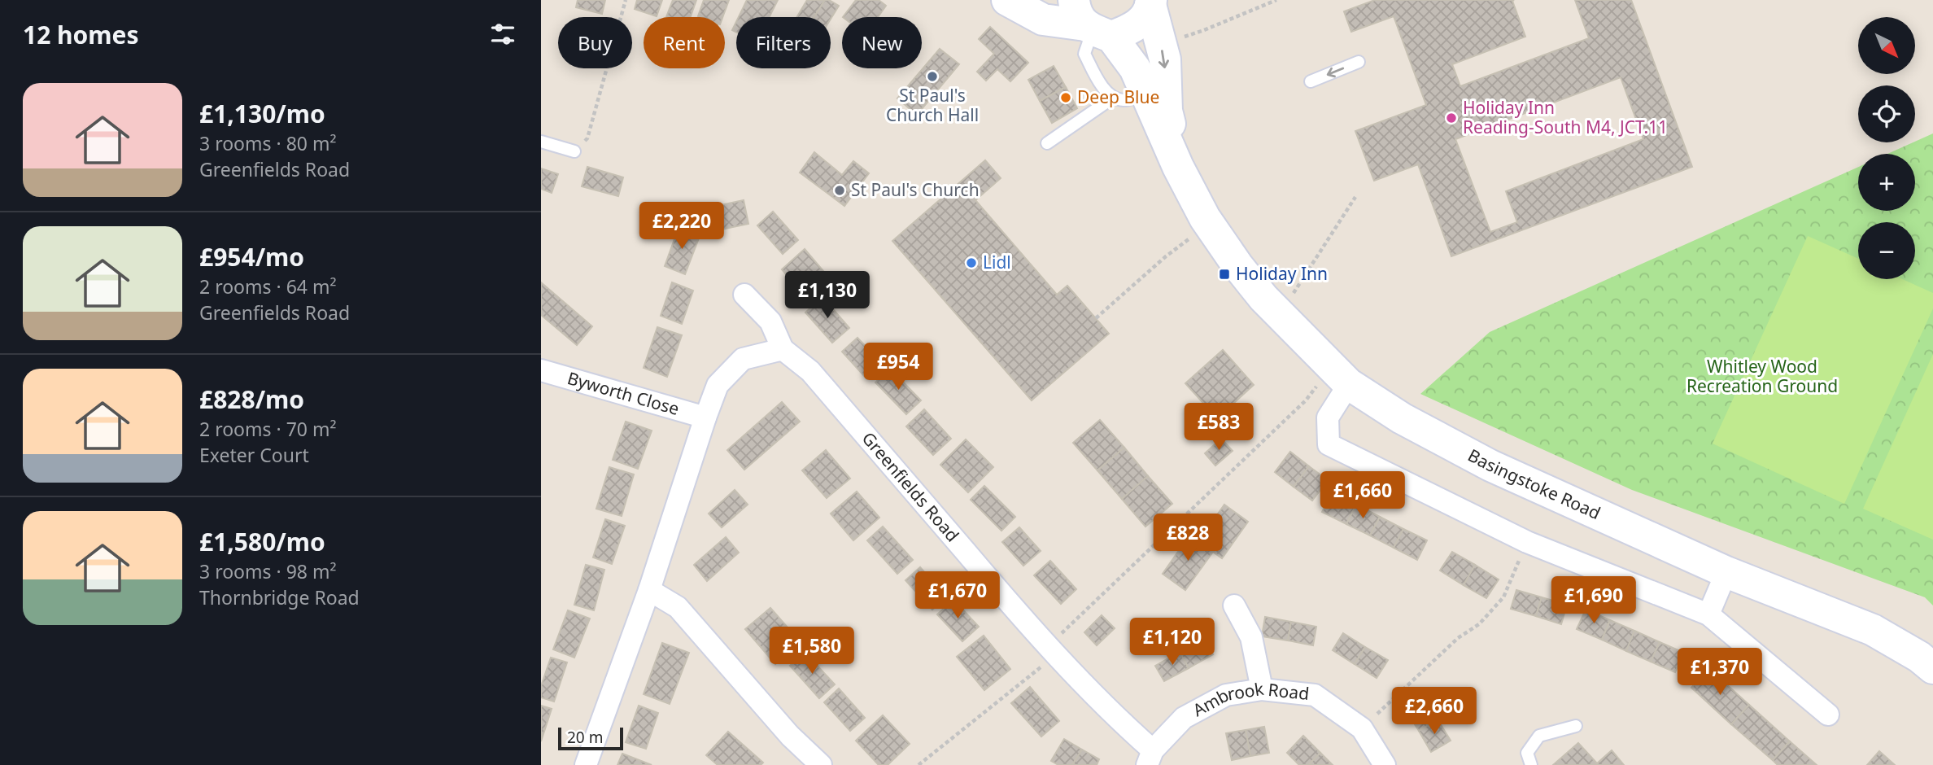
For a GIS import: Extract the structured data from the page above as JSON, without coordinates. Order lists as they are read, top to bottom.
{
  "streets": {
    "main road": ["Basingstoke Road"],
    "street": ["Byworth Close", "Greenfields Road", "Ambrook Road"]
  },
  "crossings": [
    ["Greenfields Road", "Ambrook Road"]
  ],
  "parks": ["Whitley Wood Recreation Ground"],
  "places": {
    "other": [
      "St Paul's Church Hall",
      "Deep Blue",
      "Holiday Inn Reading-South M4, JCT.11",
      "St Paul's Church",
      "Lidl"
    ],
    "transit": ["Holiday Inn"]
  },
  "scale_bar": "20 m",
  "north": "bottom right",
  "page": {
    "heading": "12 homes",
    "map_buttons": ["+", "−"],
    "chip": [
      "Buy",
      "Rent",
      "Filters",
      "New"
    ],
    "list": [
      {
        "name": "£1,130/mo",
        "note": "3 rooms · 80 m² · Greenfields Road"
      },
      {
        "name": "£954/mo",
        "note": "2 rooms · 64 m² · Greenfields Road"
      },
      {
        "name": "£828/mo",
        "note": "2 rooms · 70 m² · Exeter Court"
      },
      {
        "name": "£1,580/mo",
        "note": "3 rooms · 98 m² · Thornbridge Road"
      }
    ],
    "price": [
      "£2,220",
      "£1,130",
      "£954",
      "£583",
      "£1,660",
      "£828",
      "£1,670",
      "£1,690",
      "£1,120",
      "£1,580",
      "£1,370",
      "£2,660"
    ],
    "scale": "20 m"
  }
}
